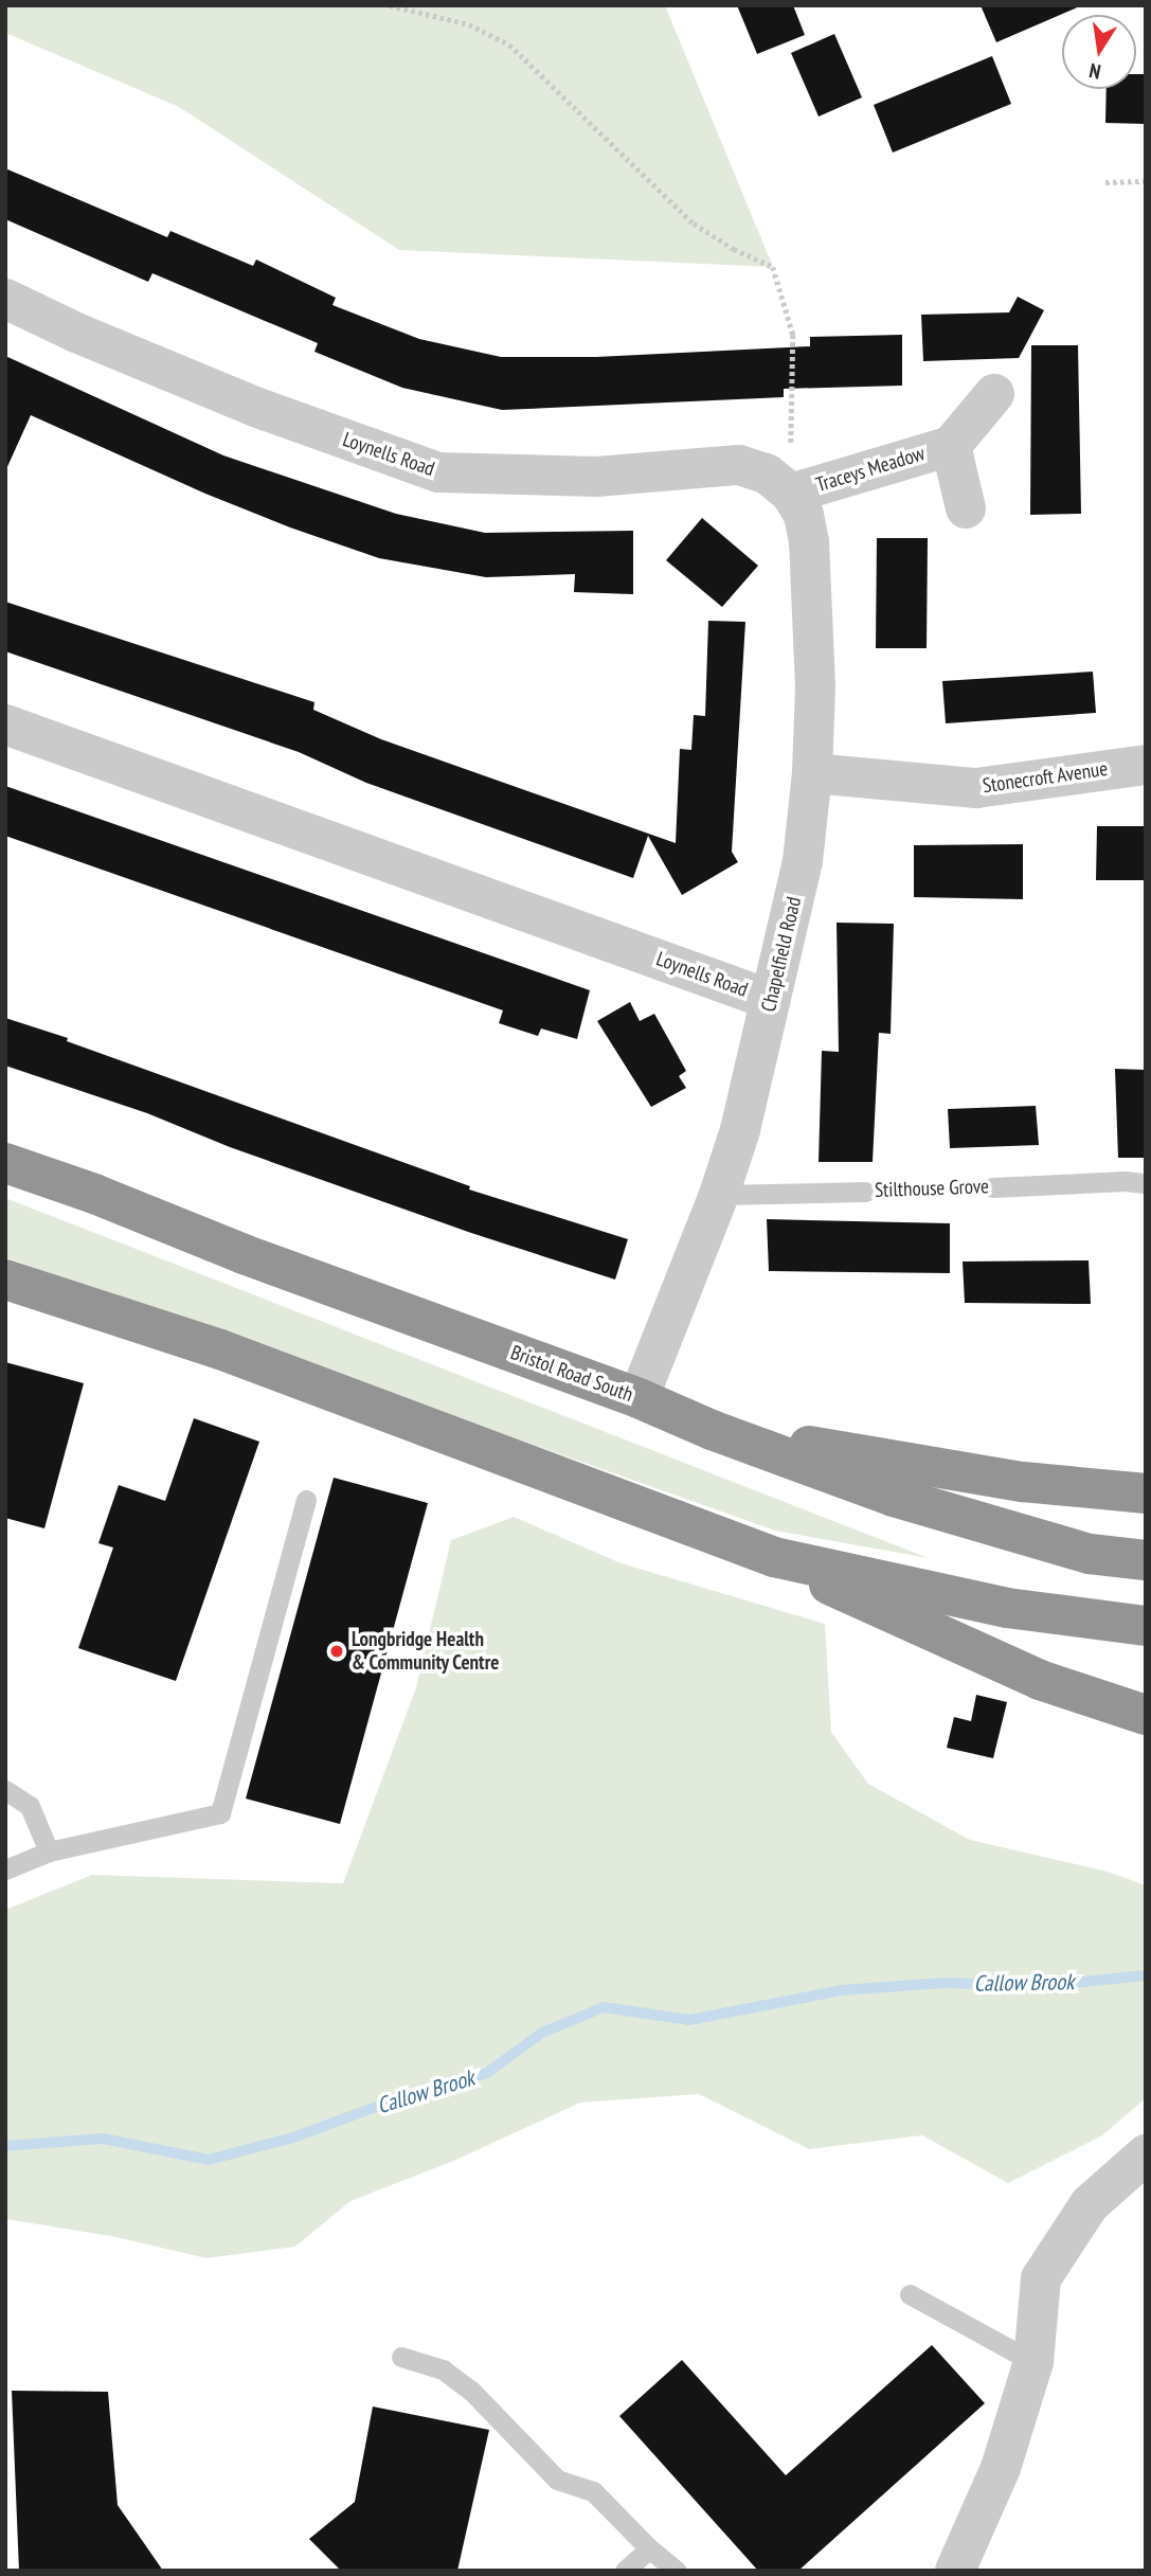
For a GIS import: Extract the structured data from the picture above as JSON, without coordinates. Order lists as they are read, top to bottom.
{
  "streets": {
    "highway": ["Bristol Road South"],
    "street": [
      "Loynells Road",
      "Traceys Meadow",
      "Stonecroft Avenue",
      "Chapelfield Road"
    ],
    "lane": ["Stilthouse Grove"]
  },
  "crossings": [
    ["Loynells Road", "Traceys Meadow"],
    ["Loynells Road", "Chapelfield Road"],
    ["Traceys Meadow", "Chapelfield Road"],
    ["Stonecroft Avenue", "Chapelfield Road"],
    ["Chapelfield Road", "Stilthouse Grove"],
    ["Chapelfield Road", "Bristol Road South"]
  ],
  "water": ["Callow Brook"],
  "places": ["Longbridge Health & Community Centre"],
  "north": "bottom"
}
